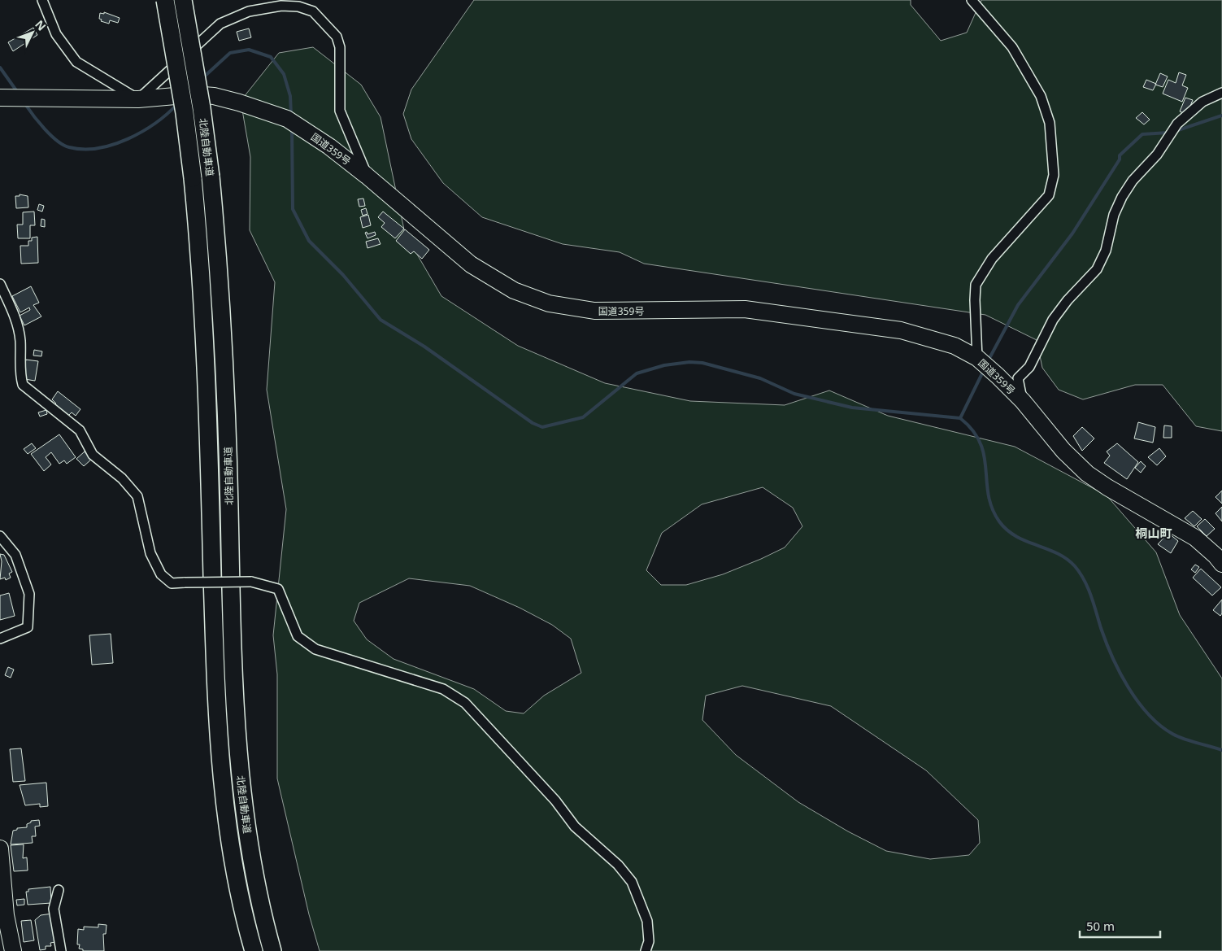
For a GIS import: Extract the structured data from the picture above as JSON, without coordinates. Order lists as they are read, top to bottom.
{
  "streets": {
    "highway": ["北陸自動車道", "国道359号"]
  },
  "districts": ["桐山町"],
  "scale_bar": "50 m",
  "north": "top right"
}
